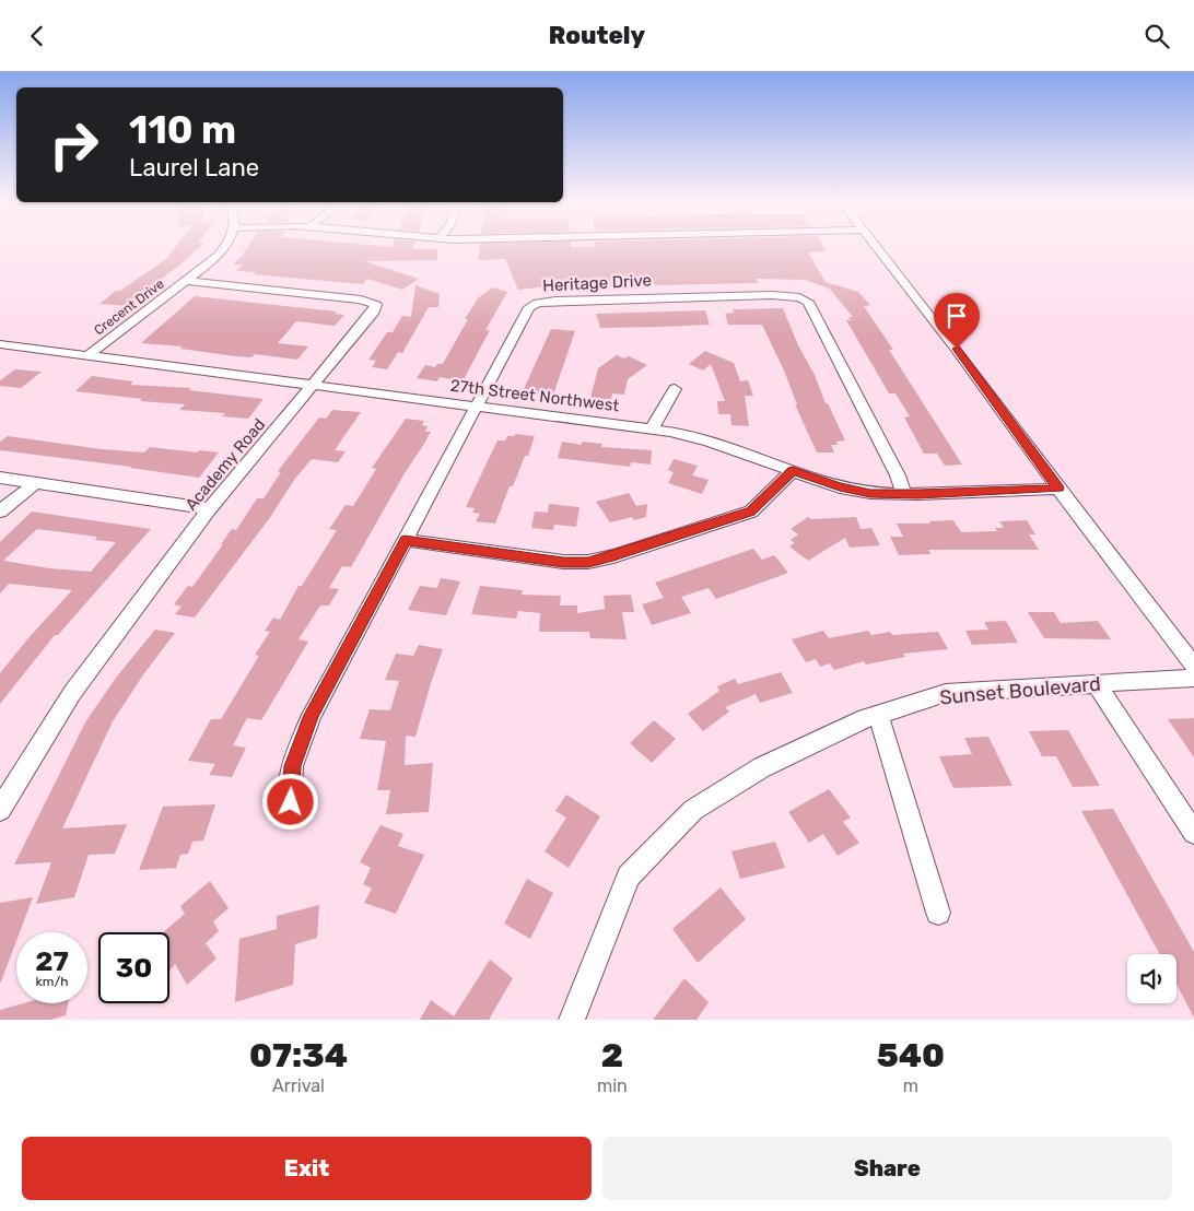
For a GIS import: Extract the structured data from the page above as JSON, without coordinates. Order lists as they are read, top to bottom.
{
  "streets": {
    "street": [
      "Heritage Drive",
      "Crecent Drive",
      "27th Street Northwest",
      "Academy Road",
      "Sunset Boulevard"
    ]
  },
  "crossings": [
    ["Heritage Drive", "27th Street Northwest"],
    ["Crecent Drive", "27th Street Northwest"],
    ["Crecent Drive", "Academy Road"],
    ["27th Street Northwest", "Academy Road"]
  ],
  "page": {
    "header": "Routely",
    "turn": ["110 m", "Laurel Lane"],
    "speed": "27 km/h",
    "limit": "30",
    "eta": [
      "07:34",
      "Arrival",
      "2",
      "min",
      "540",
      "m"
    ],
    "buttons": ["Exit", "Share"]
  }
}
